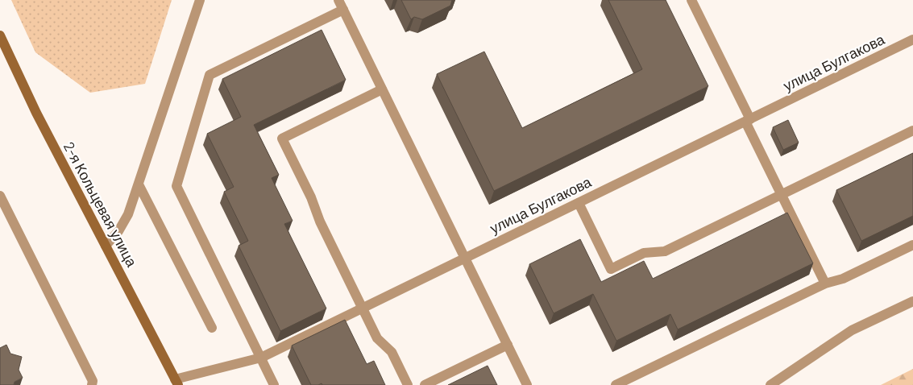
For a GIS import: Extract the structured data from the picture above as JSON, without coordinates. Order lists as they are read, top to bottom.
{
  "streets": {
    "main road": ["2-я Кольцевая улица"],
    "street": ["улица Булгакова"]
  },
  "crossings": [
    ["улица Булгакова", "2-я Кольцевая улица"]
  ]
}
